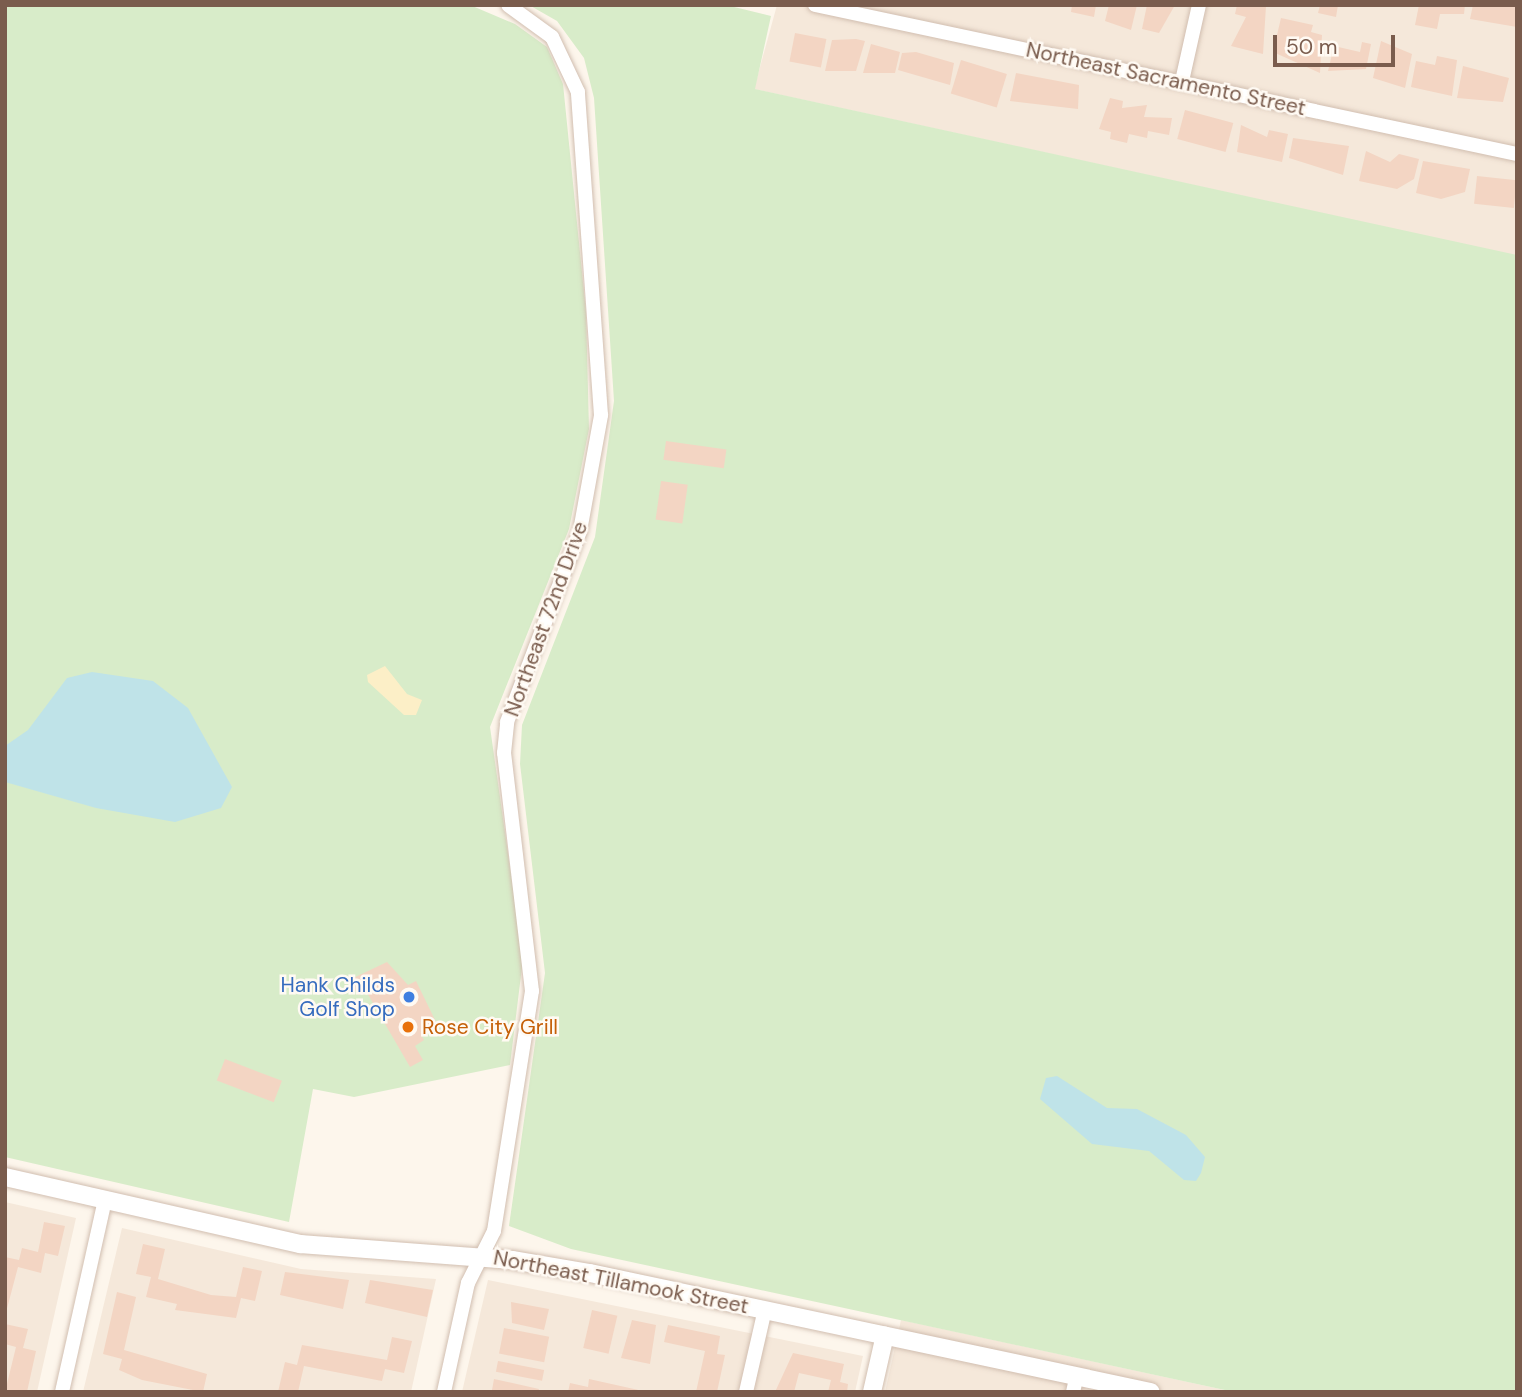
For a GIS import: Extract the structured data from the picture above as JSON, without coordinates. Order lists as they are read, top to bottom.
{
  "streets": {
    "street": ["Northeast Sacramento Street", "Northeast 72nd Drive", "Northeast Tillamook Street"]
  },
  "crossings": [
    ["Northeast 72nd Drive", "Northeast Tillamook Street"]
  ],
  "places": ["Hank Childs Golf Shop", "Rose City Grill"],
  "scale_bar": "50 m"
}
